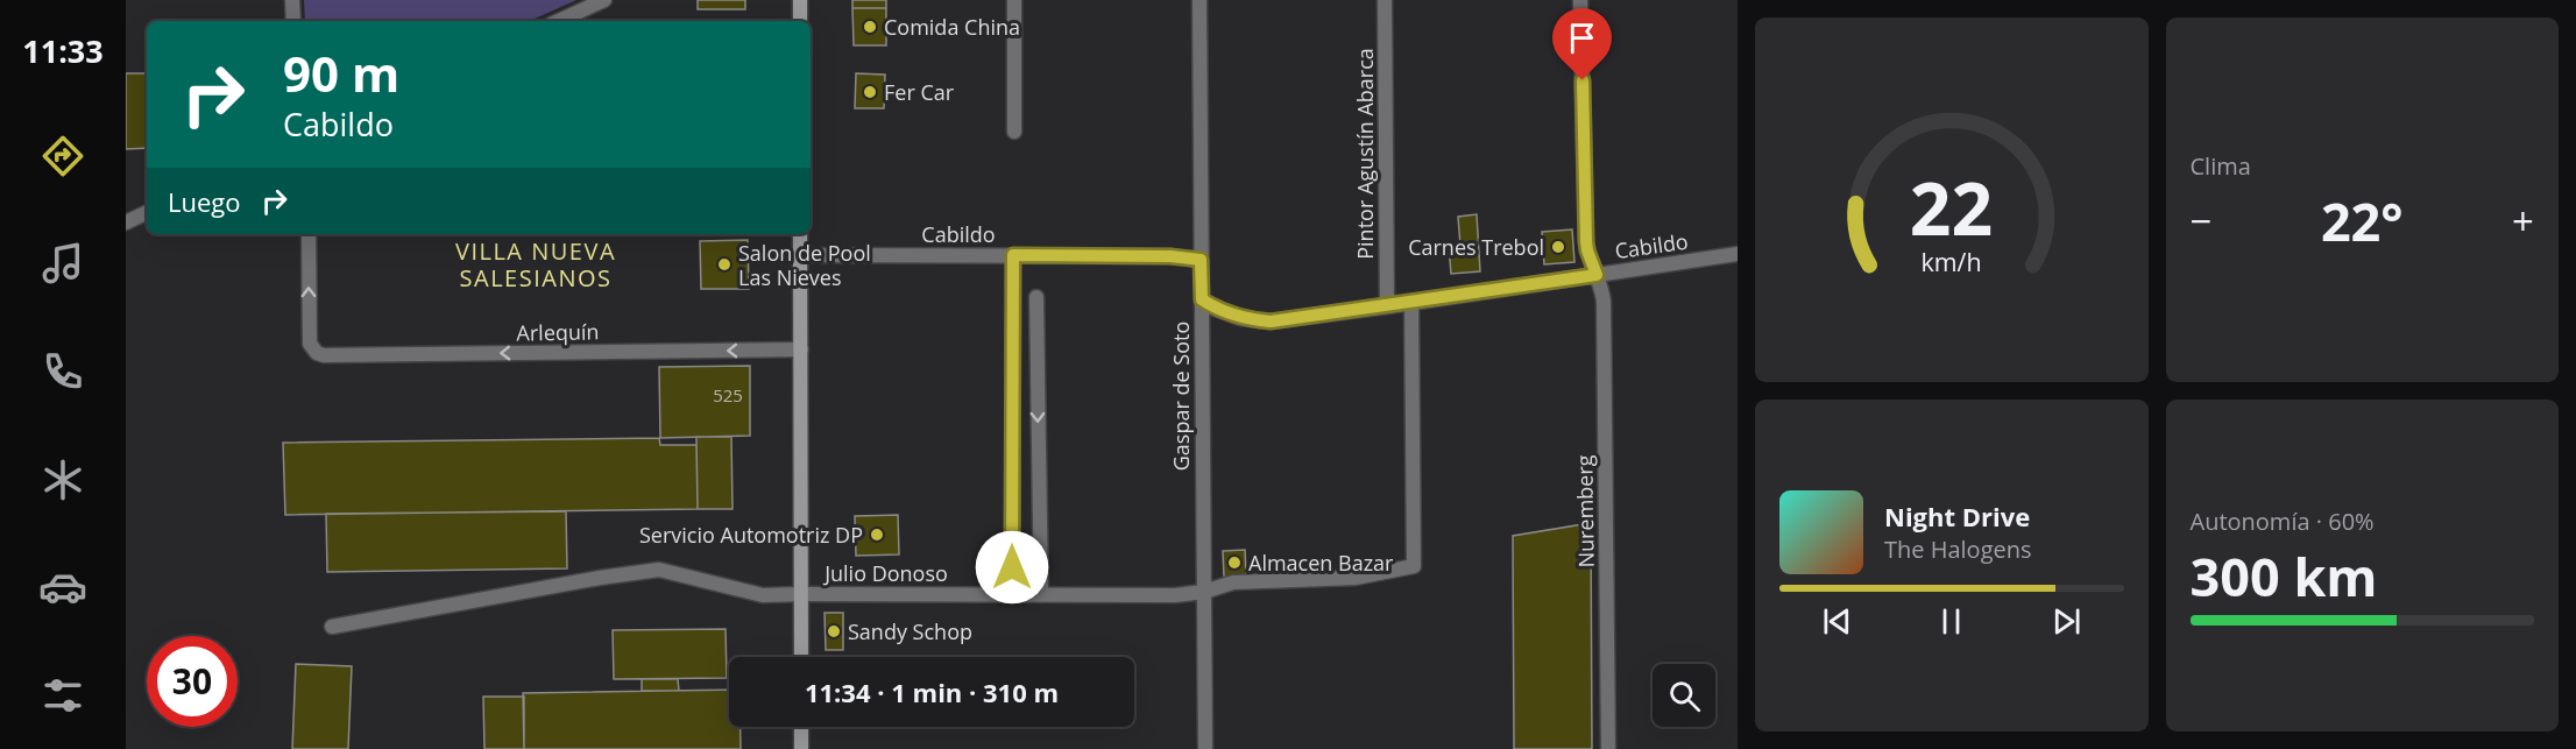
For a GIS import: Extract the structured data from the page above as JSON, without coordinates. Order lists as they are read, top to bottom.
{
  "streets": {
    "street": [
      "Pintor Agustín Abarca",
      "Cabildo",
      "Arlequín",
      "Gaspar de Soto",
      "Nuremberg",
      "Julio Donoso"
    ]
  },
  "crossings": [
    ["Pintor Agustín Abarca", "Cabildo"],
    ["Cabildo", "Gaspar de Soto"],
    ["Cabildo", "Nuremberg"],
    ["Gaspar de Soto", "Julio Donoso"]
  ],
  "one_way": ["Arlequín"],
  "districts": ["VILLA NUEVA SALESIANOS"],
  "places": [
    "Comida China",
    "Fer Car",
    "Carnes Trebol",
    "Salon de Pool Las Nieves",
    "Servicio Automotriz DP",
    "Almacen Bazar",
    "Sandy Schop"
  ],
  "house_numbers": ["525"],
  "page": {
    "tabs": "11:33",
    "tile": [
      "Clima",
      ["Autonomía · 60%", "300 km"]
    ],
    "turn": ["90 m", "Cabildo"],
    "then": "Luego",
    "heat": ["−", "22°", "+"],
    "song": ["Night Drive", "The Halogens"],
    "limit": "30",
    "trip": "11:34 · 1 min · 310 m",
    "gauge": ["22", "km/h"]
  }
}
